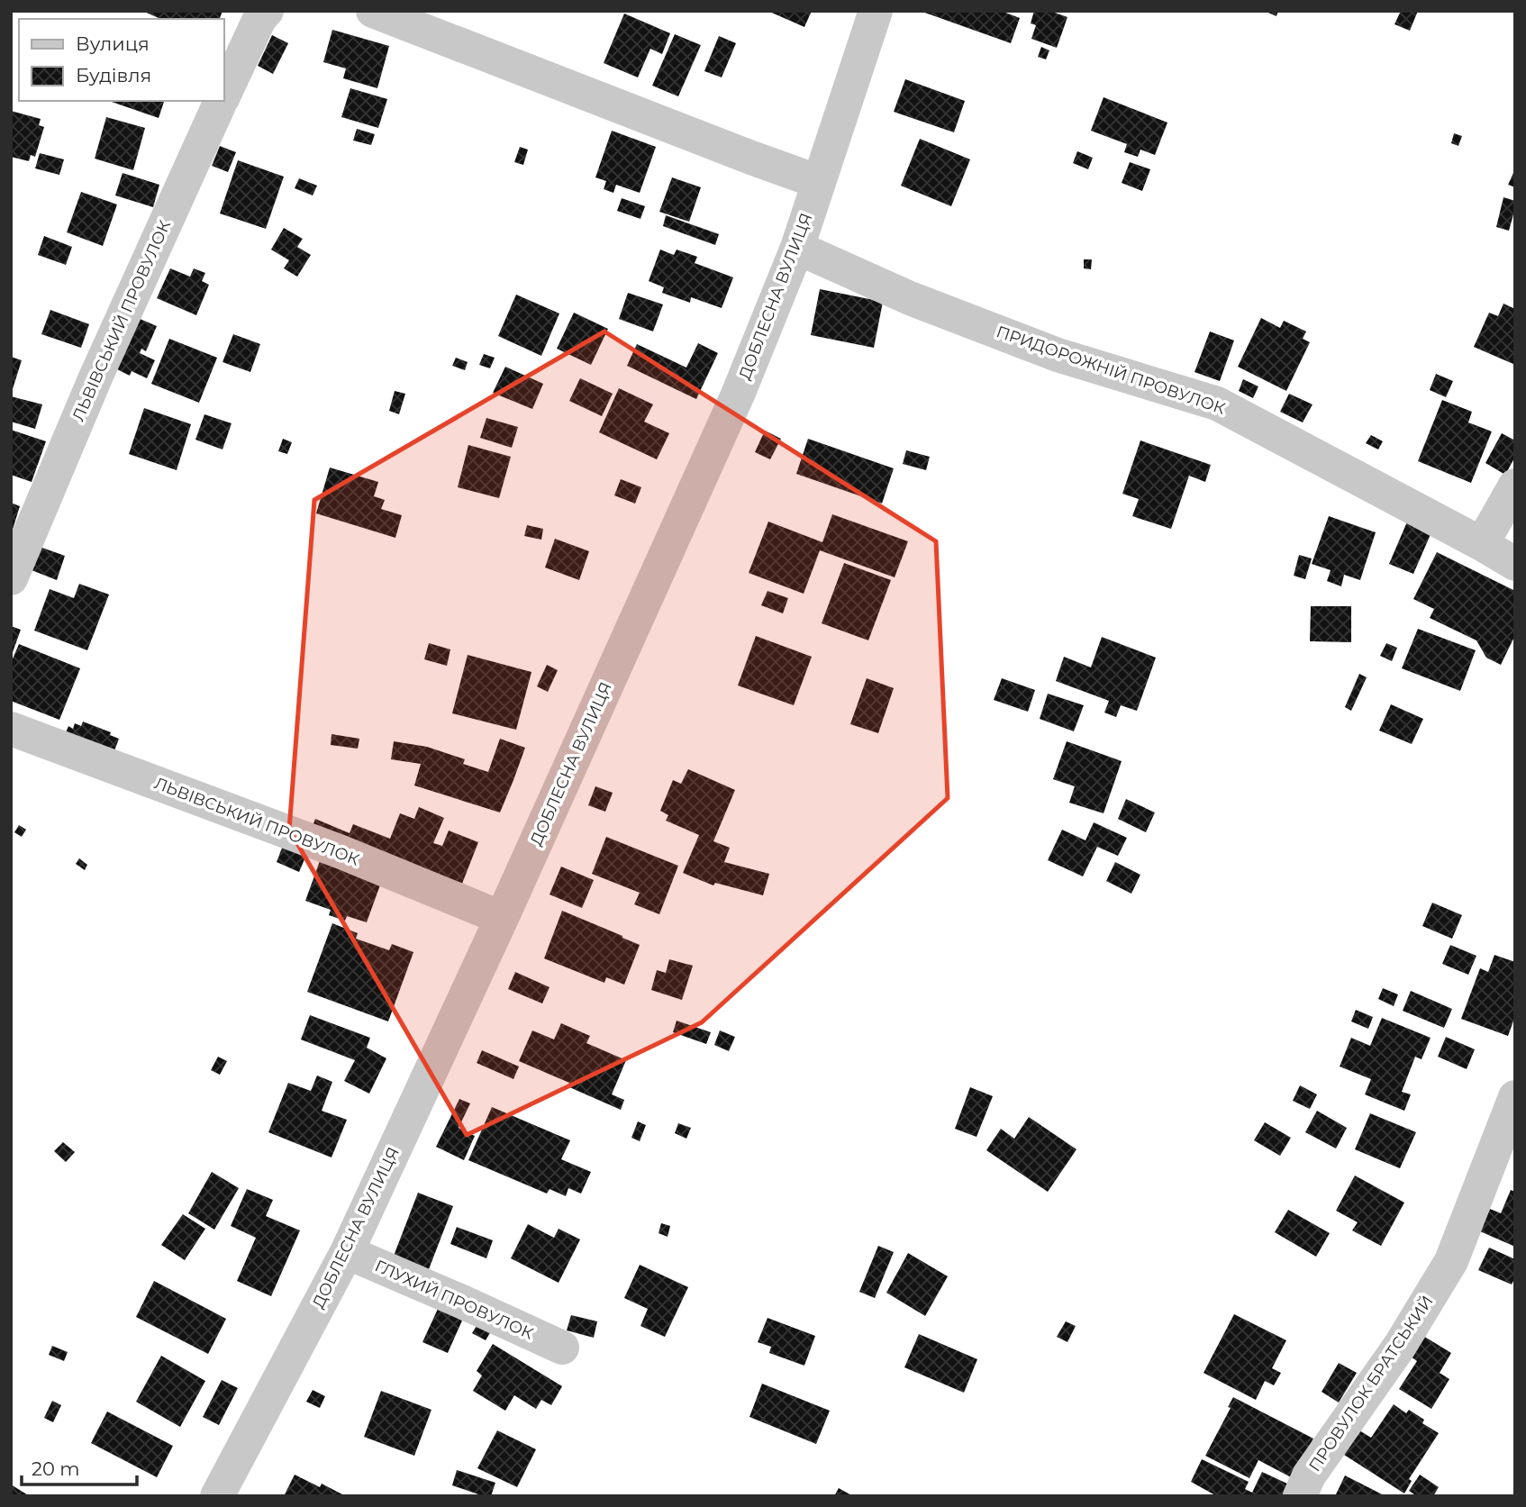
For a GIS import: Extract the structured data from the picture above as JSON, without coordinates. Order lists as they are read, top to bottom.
{
  "streets": {
    "street": [
      "ДОБЛЕСНА ВУЛИЦЯ",
      "ЛЬВІВСЬКИЙ ПРОВУЛОК",
      "ПРИДОРОЖНІЙ ПРОВУЛОК",
      "ГЛУХИЙ ПРОВУЛОК",
      "ПРОВУЛОК БРАТСЬКИЙ"
    ]
  },
  "crossings": [
    ["ДОБЛЕСНА ВУЛИЦЯ", "ЛЬВІВСЬКИЙ ПРОВУЛОК"],
    ["ДОБЛЕСНА ВУЛИЦЯ", "ПРИДОРОЖНІЙ ПРОВУЛОК"],
    ["ДОБЛЕСНА ВУЛИЦЯ", "ГЛУХИЙ ПРОВУЛОК"]
  ],
  "legend": ["Вулиця", "Будівля"],
  "scale_bar": "20 m"
}
